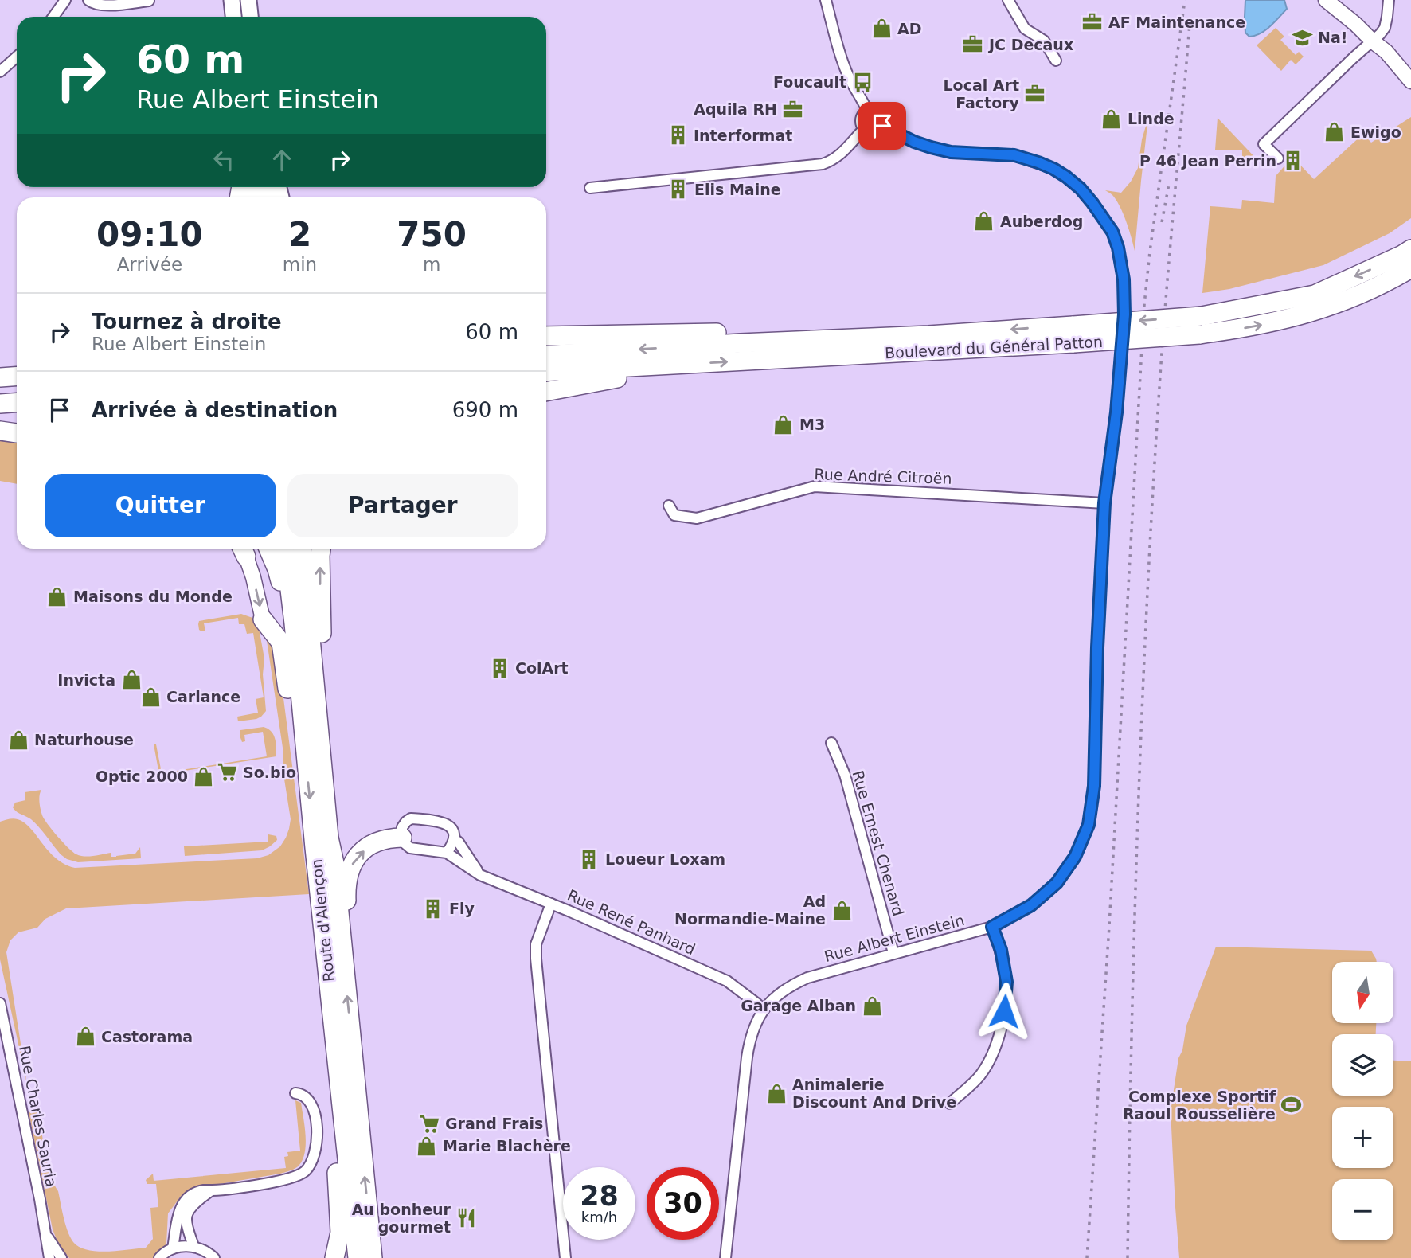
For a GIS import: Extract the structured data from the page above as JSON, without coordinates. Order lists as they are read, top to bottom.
{
  "streets": {
    "highway": ["Boulevard du Général Patton", "Route d'Alençon"],
    "street": [
      "Rue André Citroën",
      "Rue Ernest Chenard",
      "Rue René Panhard",
      "Rue Albert Einstein",
      "Rue Charles Sauria"
    ]
  },
  "crossings": [
    ["Rue André Citroën", "Rue Albert Einstein"],
    ["Rue Ernest Chenard", "Rue Albert Einstein"],
    ["Rue René Panhard", "Rue Albert Einstein"]
  ],
  "places": {
    "office": [
      "AF Maintenance",
      "JC Decaux",
      "Local Art Factory",
      "Aquila RH"
    ],
    "shop": [
      "AD",
      "Linde",
      "Ewigo",
      "Auberdog",
      "M3",
      "Maisons du Monde",
      "Invicta",
      "Carlance",
      "Naturhouse",
      "Optic 2000",
      "Ad Normandie-Maine",
      "Garage Alban",
      "Castorama",
      "Animalerie Discount And Drive",
      "Marie Blachère"
    ],
    "school or university": ["Na!"],
    "bus stop": ["Foucault"],
    "building": [
      "Interformat",
      "P 46 Jean Perrin",
      "Elis Maine",
      "ColArt",
      "Loueur Loxam",
      "Fly"
    ],
    "supermarket": ["So.bio", "Grand Frais"],
    "sports": ["Complexe Sportif Raoul Rousselière"],
    "restaurant": ["Au bonheur gourmet"]
  },
  "north": "bottom",
  "page": {
    "turn": ["60 m", "Rue Albert Einstein"],
    "eta": [
      "09:10",
      "Arrivée",
      "2",
      "min",
      "750",
      "m"
    ],
    "list": [
      {
        "name": "Tournez à droite",
        "note": "Rue Albert Einstein",
        "value": "60 m"
      },
      {
        "name": "Arrivée à destination",
        "value": "690 m"
      }
    ],
    "buttons": ["Quitter", "Partager"],
    "map_buttons": ["+", "−"],
    "speed": "28 km/h",
    "limit": "30"
  }
}
